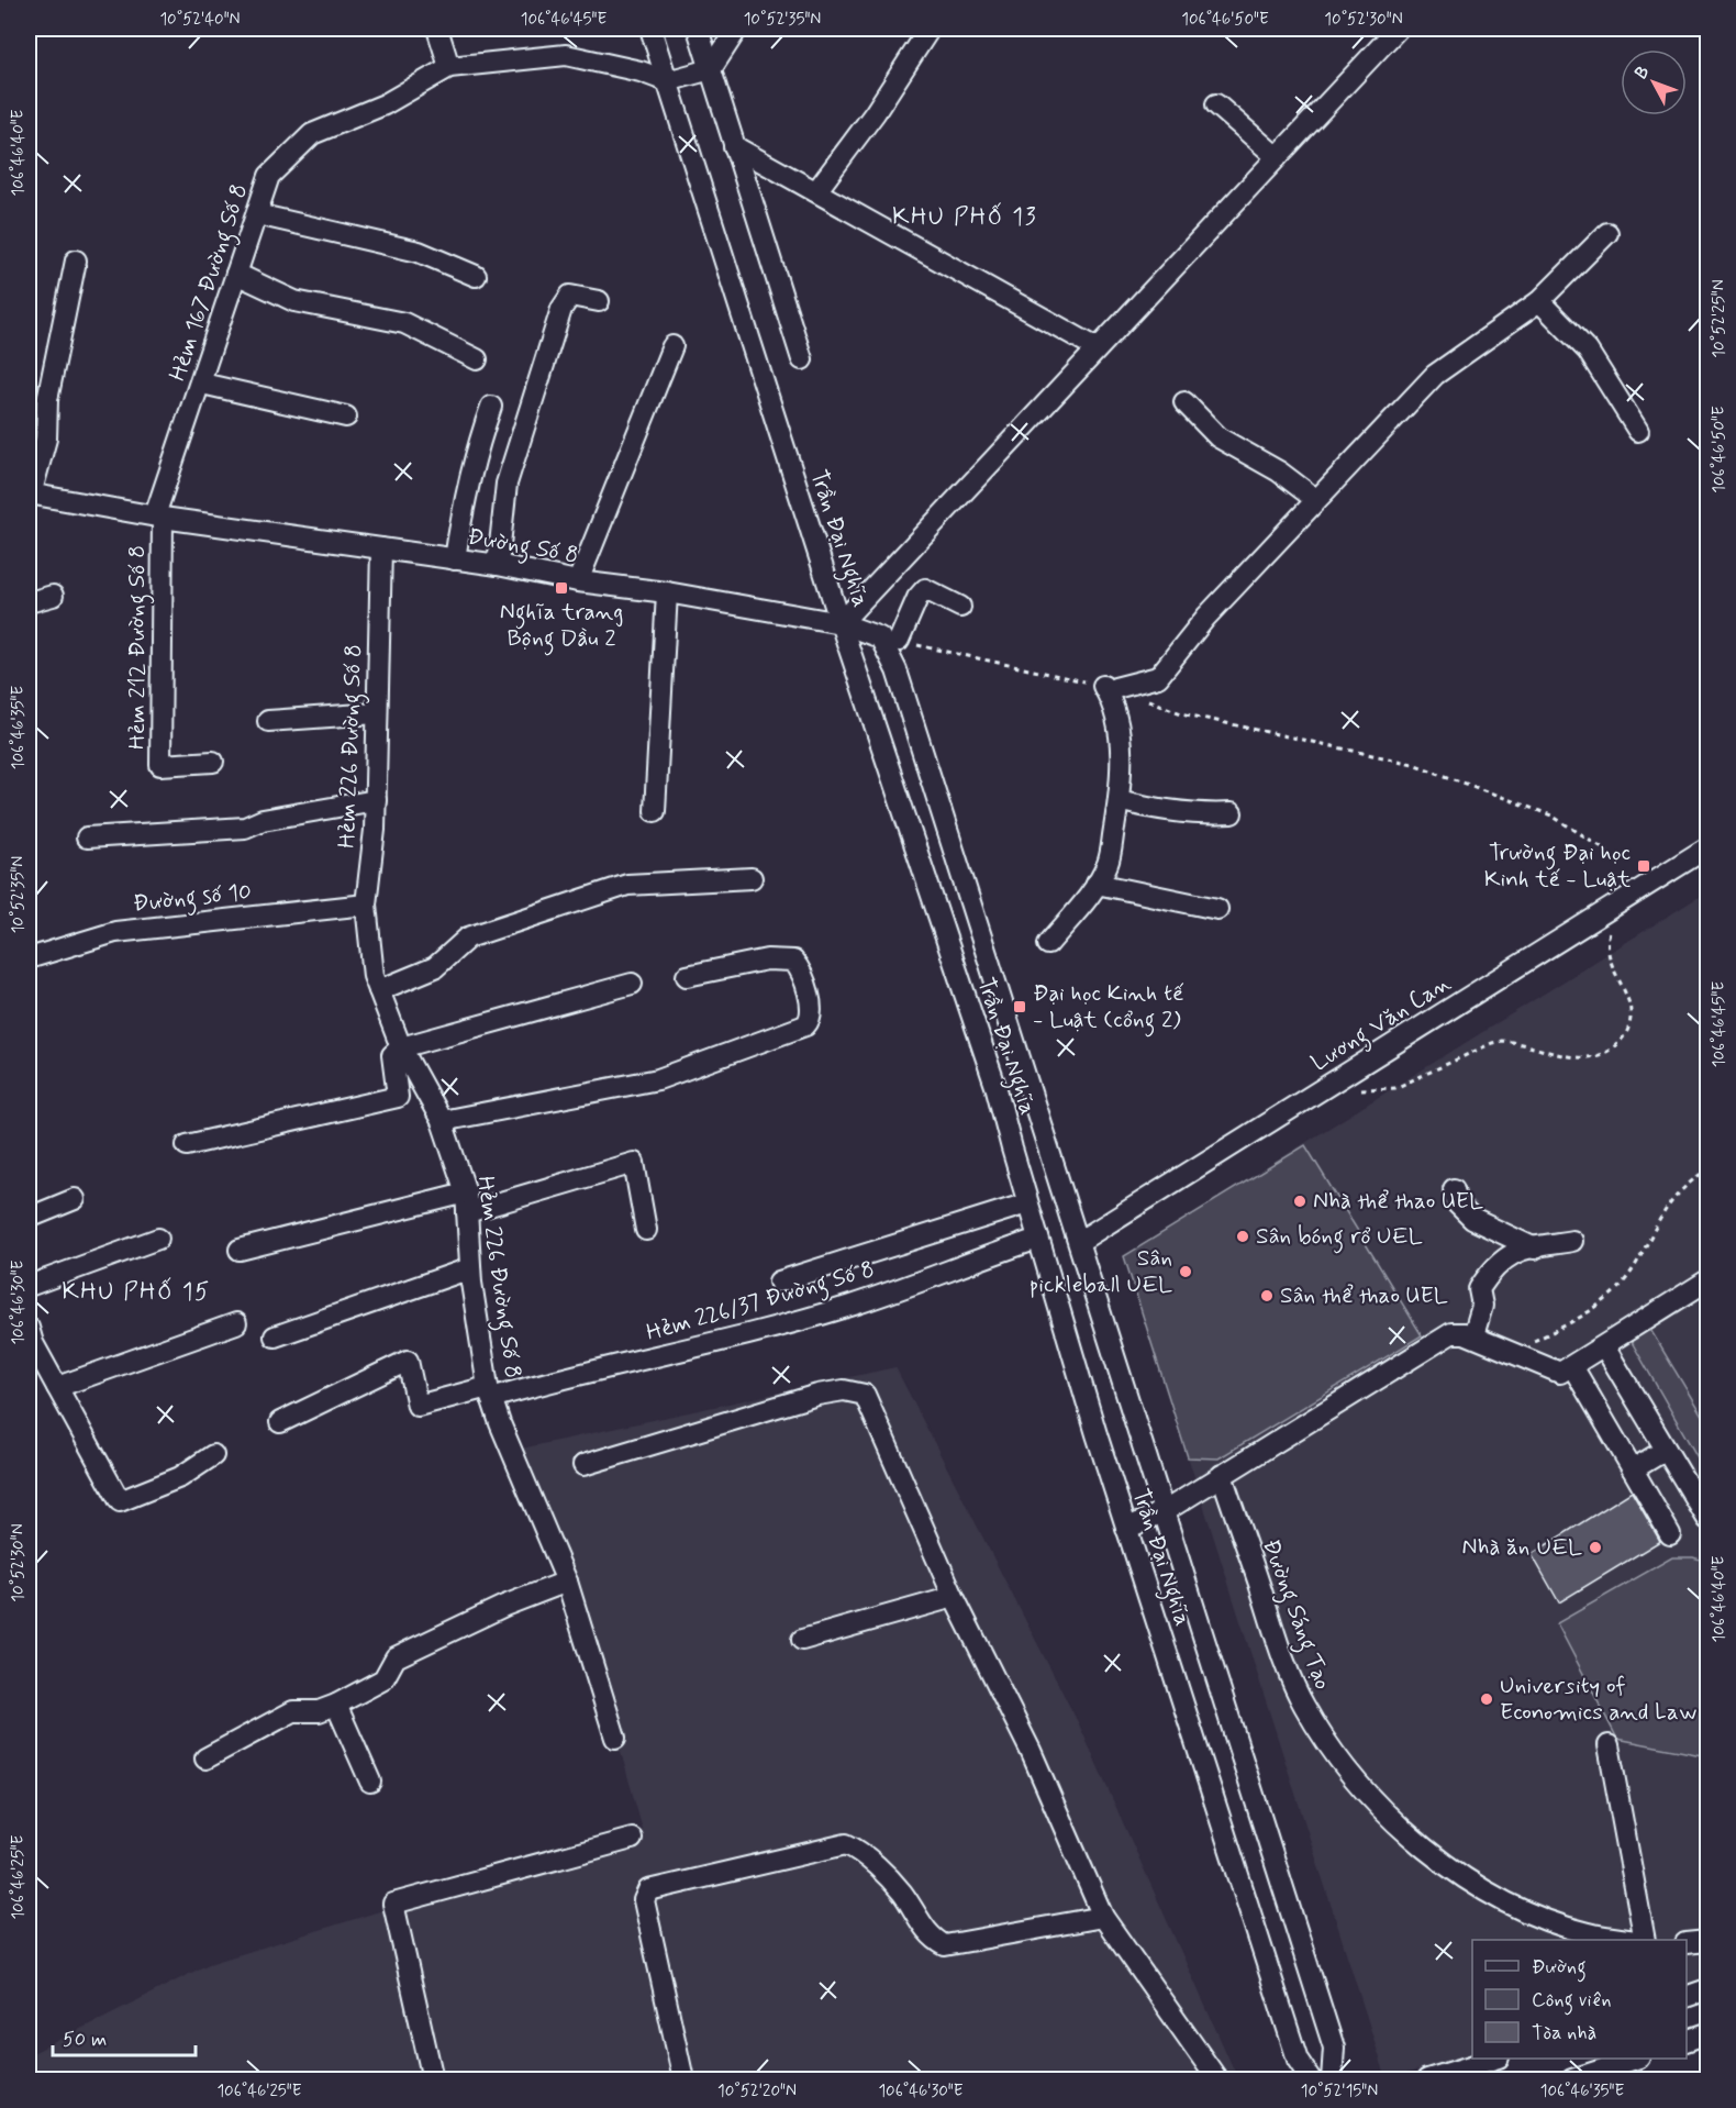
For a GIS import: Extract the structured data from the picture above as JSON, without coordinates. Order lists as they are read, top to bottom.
{
  "streets": {
    "street": [
      "Hẻm 167 Đường Số 8",
      "Trần Đại Nghĩa",
      "Đường Số 8",
      "Hẻm 212 Đường Số 8",
      "Hẻm 226 Đường Số 8",
      "Đường số 10",
      "Lương Văn Can",
      "Hẻm 226/37 Đường Số 8",
      "Đường Sáng Tạo"
    ]
  },
  "crossings": [
    ["Hẻm 167 Đường Số 8", "Trần Đại Nghĩa"],
    ["Hẻm 167 Đường Số 8", "Đường Số 8"],
    ["Hẻm 167 Đường Số 8", "Hẻm 212 Đường Số 8"],
    ["Trần Đại Nghĩa", "Đường Số 8"],
    ["Trần Đại Nghĩa", "Lương Văn Can"],
    ["Trần Đại Nghĩa", "Hẻm 226/37 Đường Số 8"],
    ["Đường Số 8", "Hẻm 212 Đường Số 8"],
    ["Đường Số 8", "Hẻm 226 Đường Số 8"],
    ["Hẻm 226 Đường Số 8", "Đường số 10"],
    ["Hẻm 226 Đường Số 8", "Hẻm 226/37 Đường Số 8"]
  ],
  "districts": ["KHU PHỐ 13", "KHU PHỐ 15"],
  "places": {
    "transit": ["Nghĩa trang Bộng Dầu 2", "Trường Đại học Kinh tế - Luật", "Đại học Kinh tế - Luật (cổng 2)"],
    "other": [
      "Nhà thể thao UEL",
      "Sân bóng rổ UEL",
      "Sân pickleball UEL",
      "Sân thể thao UEL",
      "Nhà ăn UEL",
      "University of Economics and Law"
    ]
  },
  "legend": ["Đường", "Công viên", "Tòa nhà"],
  "scale_bar": "50 m",
  "north": "top left",
  "coordinates": [
    "10°52'40\"N",
    "106°46'45\"E",
    "10°52'35\"N",
    "106°46'50\"E",
    "10°52'30\"N",
    "106°46'40\"E",
    "10°52'25\"N",
    "106°46'35\"E",
    "106°46'30\"E",
    "106°46'25\"E",
    "10°52'20\"N",
    "10°52'15\"N"
  ]
}
